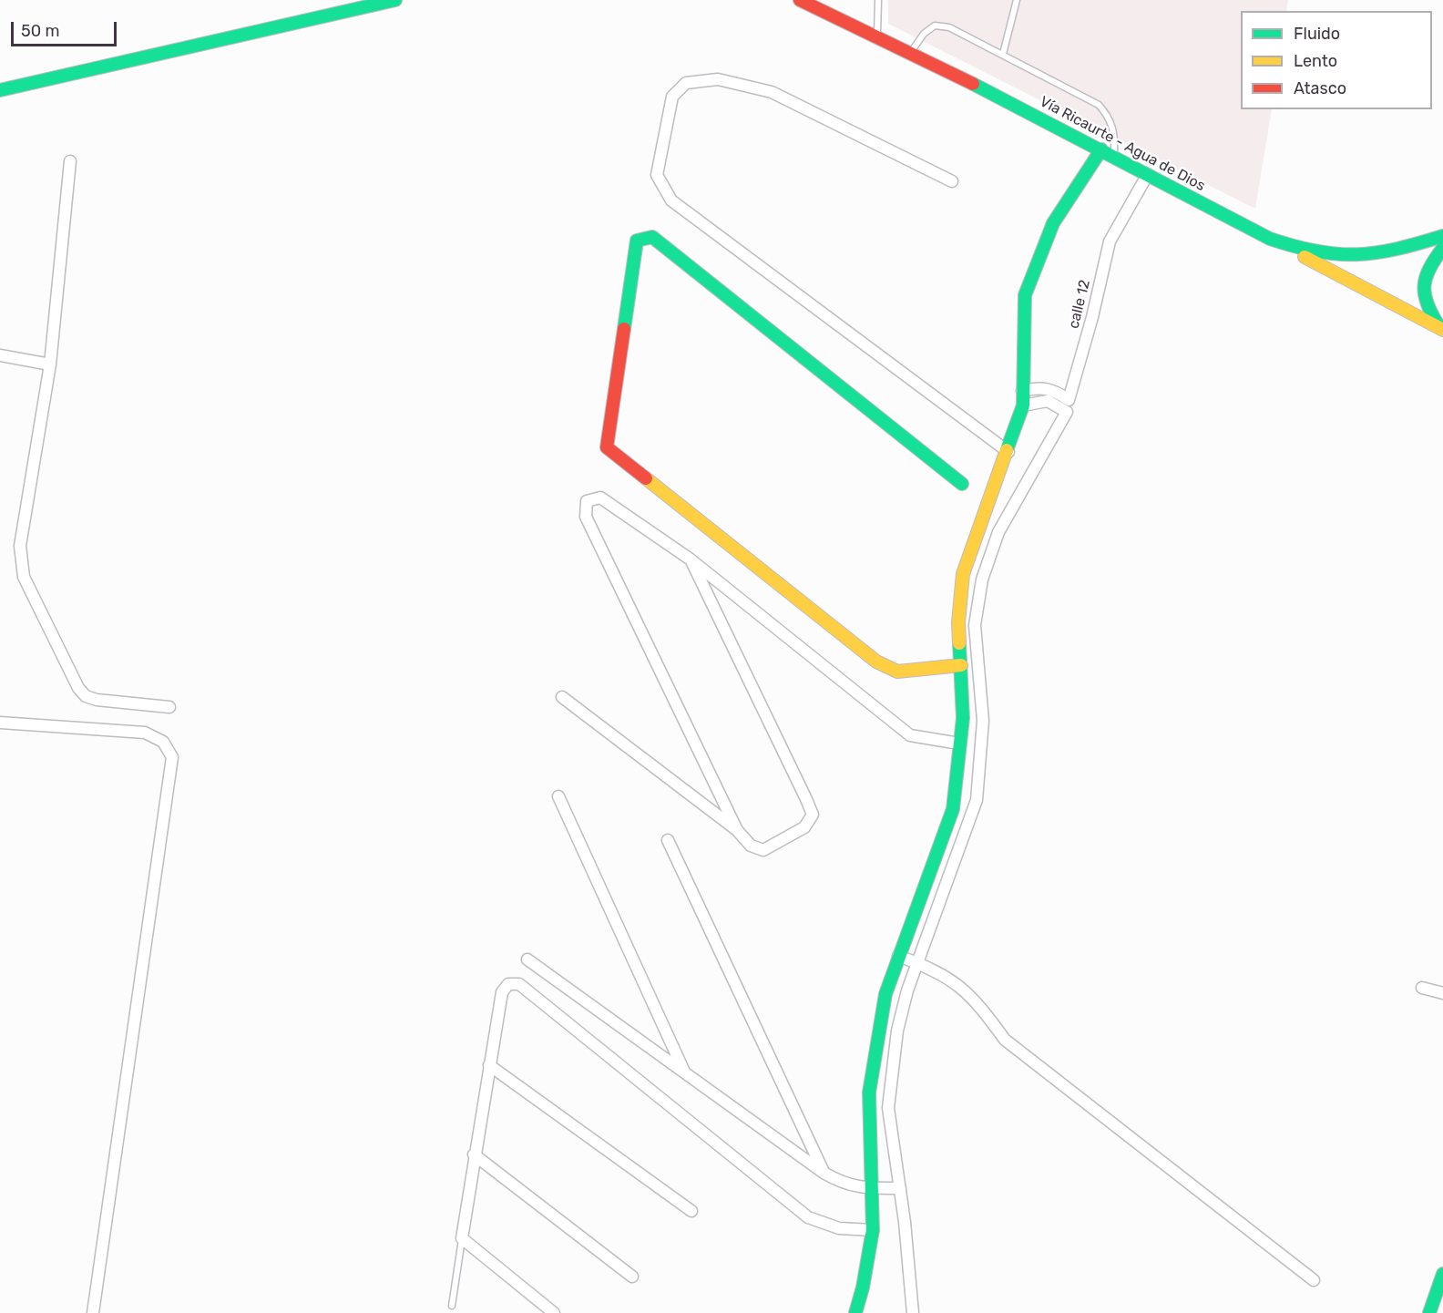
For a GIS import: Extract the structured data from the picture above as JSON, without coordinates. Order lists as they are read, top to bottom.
{
  "streets": {
    "street": ["Vía Ricaurte - Agua de Dios", "calle 12"]
  },
  "crossings": [
    ["Vía Ricaurte - Agua de Dios", "calle 12"]
  ],
  "legend": ["Fluido", "Lento", "Atasco"],
  "scale_bar": "50 m"
}
